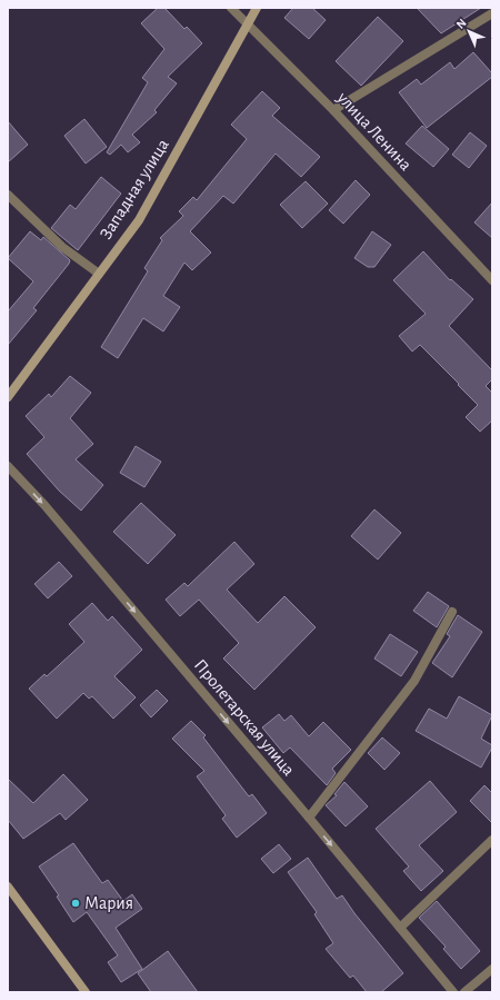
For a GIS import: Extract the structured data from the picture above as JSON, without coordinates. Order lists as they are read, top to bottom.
{
  "streets": {
    "main road": ["Западная улица"],
    "street": ["улица Ленина", "Пролетарская улица"]
  },
  "crossings": [
    ["улица Ленина", "Западная улица"]
  ],
  "one_way": ["Пролетарская улица"],
  "places": ["Мария"],
  "north": "top left"
}
